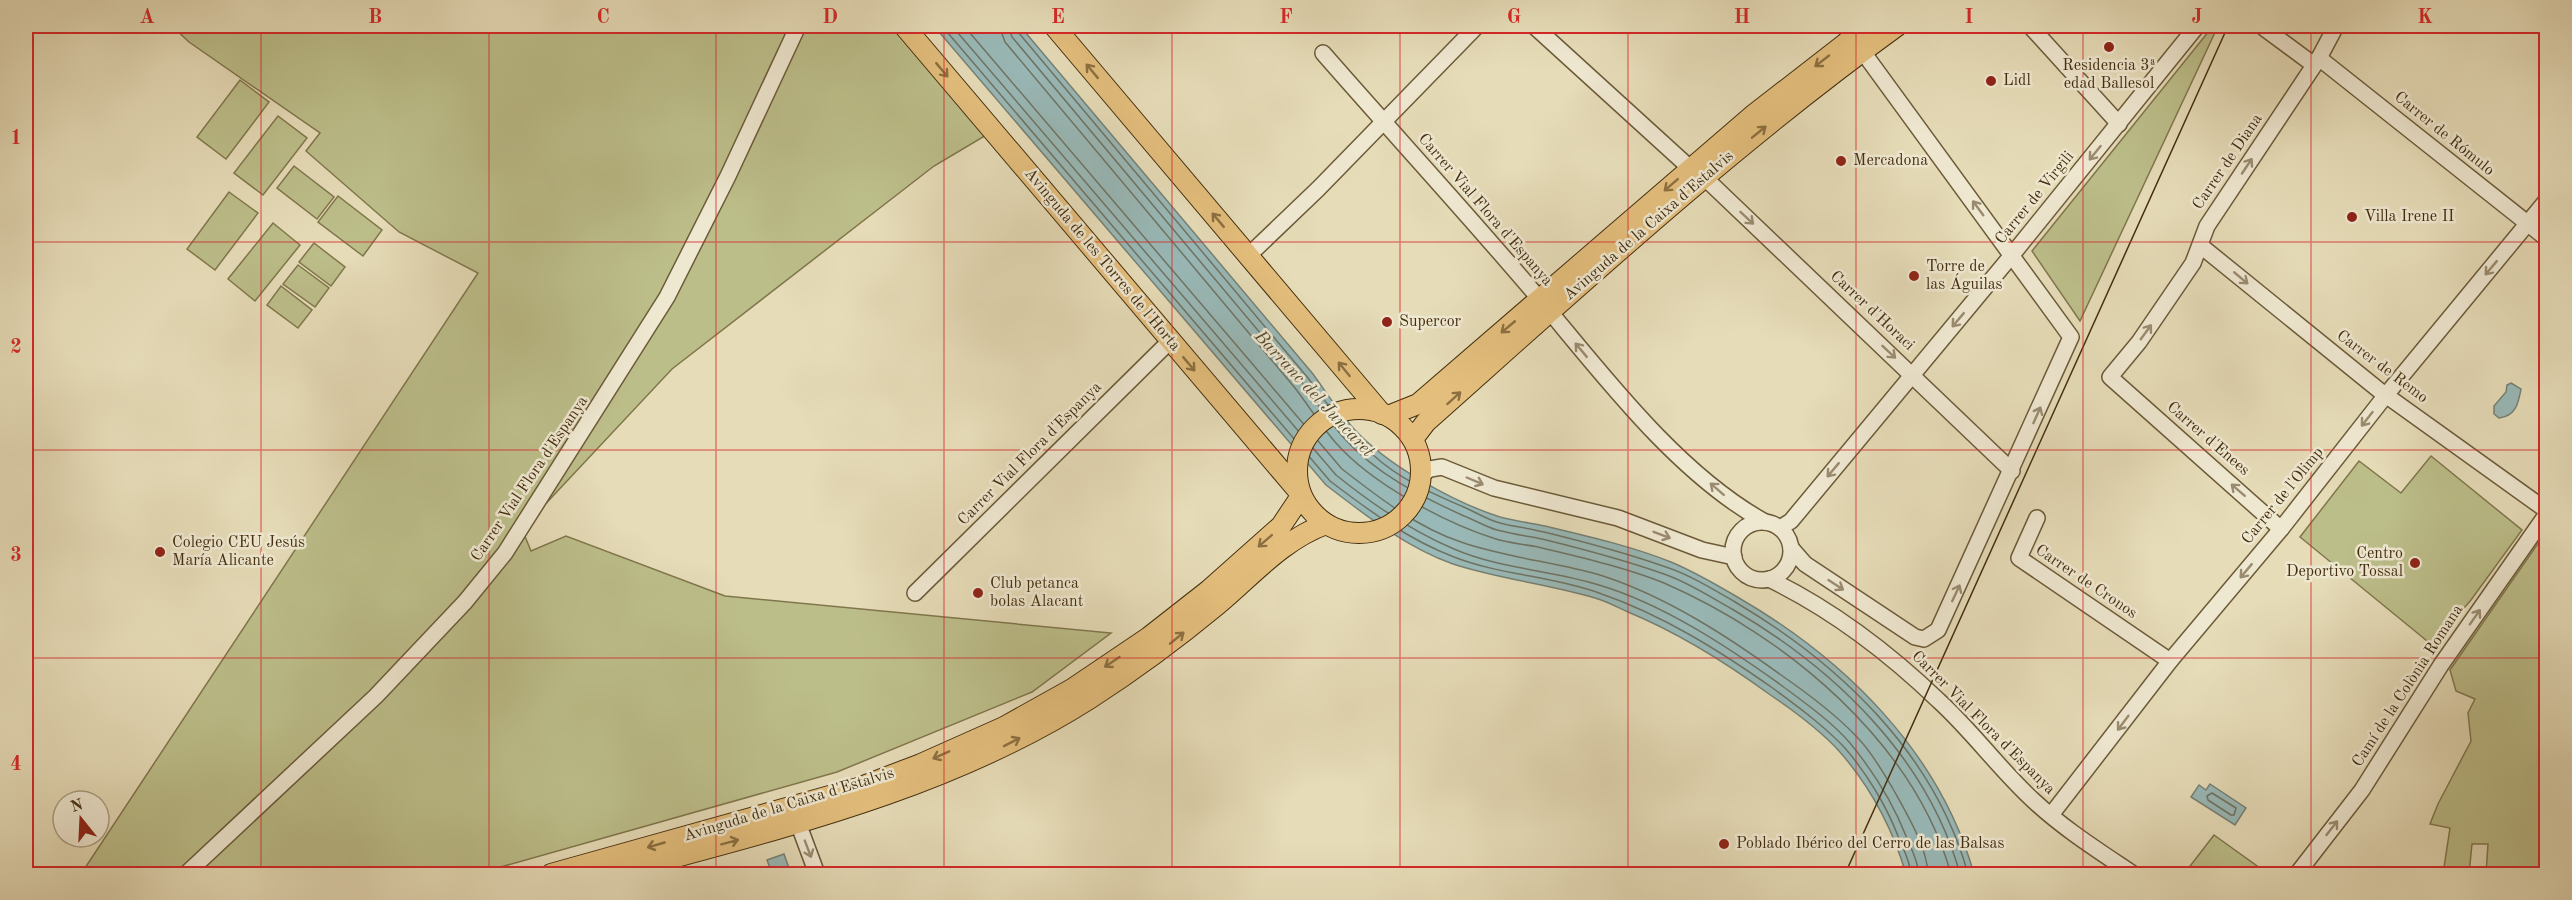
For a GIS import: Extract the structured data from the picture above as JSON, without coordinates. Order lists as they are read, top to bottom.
{
  "streets": {
    "main road": ["Avinguda de la Caixa d'Estalvis", "Avinguda de les Torres de l'Horta"],
    "street": [
      "Carrer de Rómulo",
      "Carrer de Diana",
      "Carrer de Virgili",
      "Carrer Vial Flora d'Espanya",
      "Carrer d'Horaci",
      "Carrer de Remo",
      "Carrer d'Enees",
      "Carrer de l'Olimp",
      "Carrer de Cronos",
      "Camí de la Colònia Romana"
    ]
  },
  "crossings": [
    ["Carrer de Rómulo", "Carrer de Diana"],
    ["Carrer de Rómulo", "Carrer de l'Olimp"],
    ["Carrer de Diana", "Carrer de Remo"],
    ["Carrer de Diana", "Carrer d'Enees"],
    ["Carrer de Virgili", "Carrer Vial Flora d'Espanya"],
    ["Carrer de Virgili", "Carrer d'Horaci"],
    ["Carrer Vial Flora d'Espanya", "Avinguda de la Caixa d'Estalvis"],
    ["Carrer Vial Flora d'Espanya", "Avinguda de les Torres de l'Horta"],
    ["Carrer Vial Flora d'Espanya", "Carrer d'Horaci"],
    ["Carrer Vial Flora d'Espanya", "Carrer de l'Olimp"],
    ["Avinguda de la Caixa d'Estalvis", "Avinguda de les Torres de l'Horta"],
    ["Avinguda de la Caixa d'Estalvis", "Carrer d'Horaci"],
    ["Carrer de Remo", "Carrer de l'Olimp"],
    ["Carrer d'Enees", "Carrer de l'Olimp"],
    ["Carrer de l'Olimp", "Carrer de Cronos"]
  ],
  "one_way": [
    "Carrer de Diana",
    "Carrer de Virgili",
    "Carrer d'Horaci",
    "Carrer de Remo",
    "Carrer d'Enees",
    "Carrer de l'Olimp",
    "Camí de la Colònia Romana"
  ],
  "water": ["Barranc del Juncaret"],
  "places": [
    "Residencia 3ª edad Ballesol",
    "Lidl",
    "Mercadona",
    "Villa Irene II",
    "Torre de las Águilas",
    "Supercor",
    "Colegio CEU Jesús María Alicante",
    "Centro Deportivo Tossal",
    "Club petanca bolas Alacant",
    "Poblado Ibérico del Cerro de las Balsas"
  ],
  "north": "top",
  "grid": {
    "columns": [
      "A",
      "B",
      "C",
      "D",
      "E",
      "F",
      "G",
      "H",
      "I",
      "J",
      "K"
    ],
    "rows": [
      "1",
      "2",
      "3",
      "4"
    ]
  }
}
